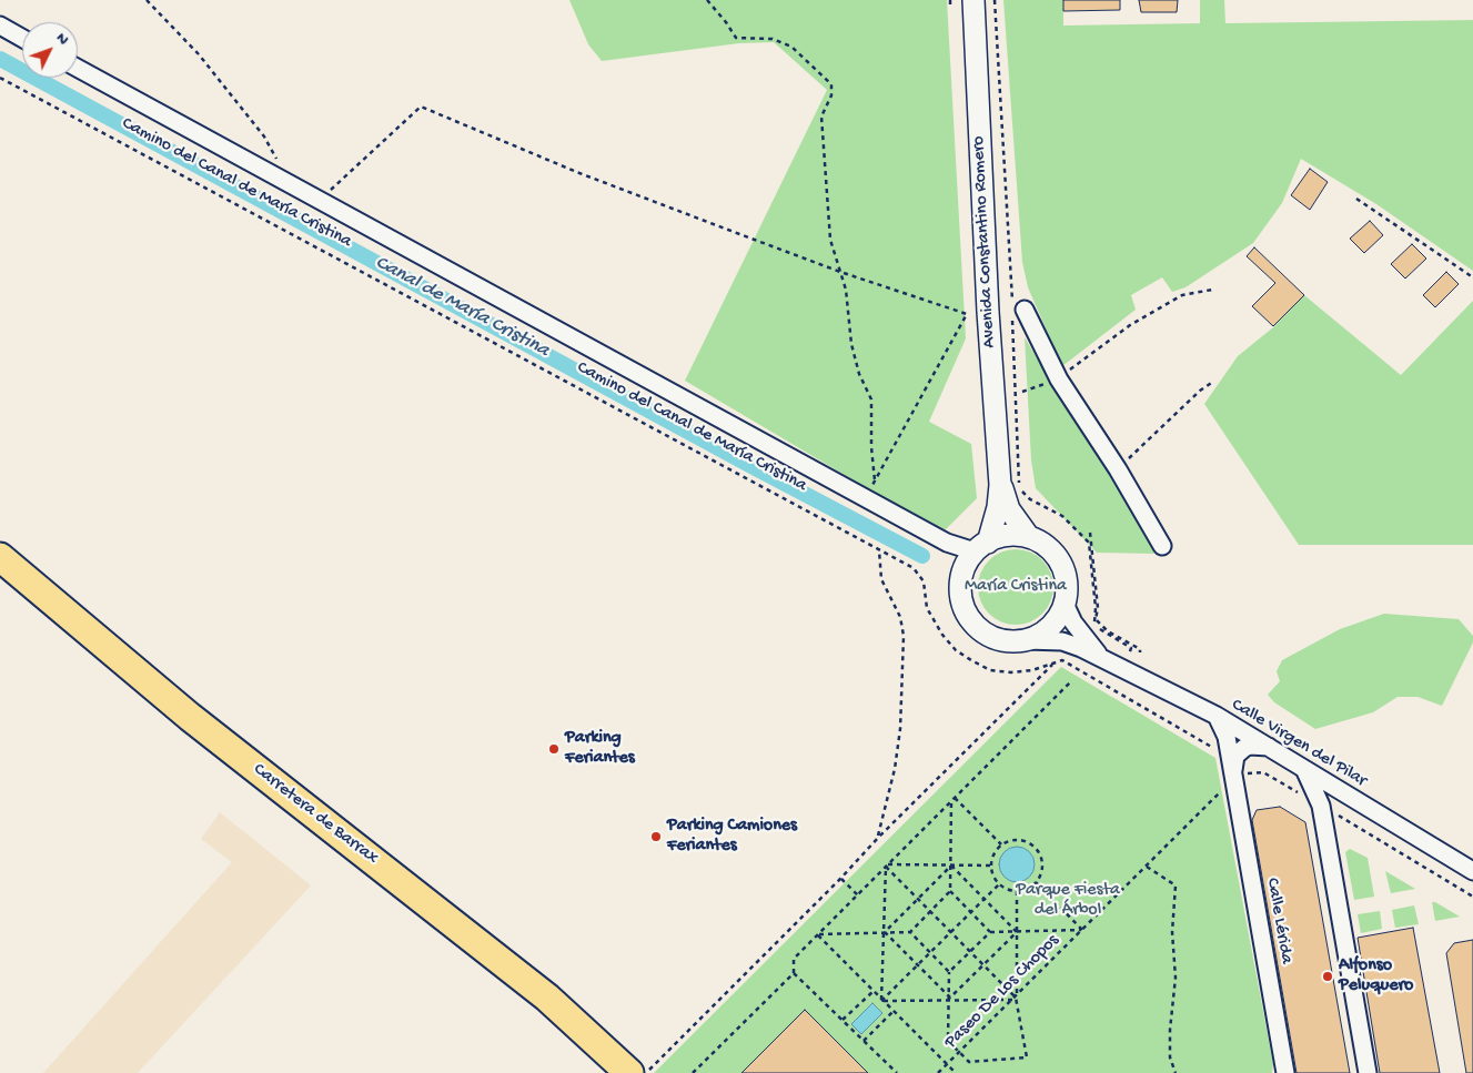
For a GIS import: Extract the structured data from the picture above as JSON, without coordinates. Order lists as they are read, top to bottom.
{
  "streets": {
    "highway": ["Carretera de Barrax"],
    "street": [
      "Camino del Canal de María Cristina",
      "Avenida Constantino Romero",
      "Calle Virgen del Pilar",
      "Calle Lérida"
    ],
    "path": ["Paseo De Los Chopos"]
  },
  "crossings": [
    ["Camino del Canal de María Cristina", "Avenida Constantino Romero"],
    ["Camino del Canal de María Cristina", "Calle Virgen del Pilar"],
    ["Avenida Constantino Romero", "Calle Virgen del Pilar"],
    ["Calle Virgen del Pilar", "Calle Lérida"],
    ["Calle Lérida", "Paseo De Los Chopos"]
  ],
  "water": ["Canal de María Cristina"],
  "parks": ["María Cristina", "Parque Fiesta del Árbol"],
  "places": ["Parking Feriantes", "Parking Camiones Feriantes", "Alfonso Peluquero"],
  "north": "top right"
}
